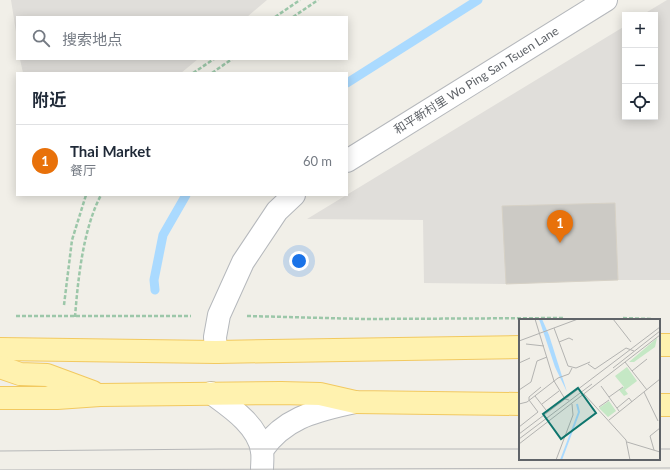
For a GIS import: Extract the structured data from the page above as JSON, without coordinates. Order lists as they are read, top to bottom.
{
  "streets": {
    "street": ["和平新村里 Wo Ping San Tsuen Lane"]
  },
  "page": {
    "map_buttons": ["+", "−"],
    "search": "搜索地点",
    "heading": "附近",
    "list": [
      {
        "mark": "1",
        "name": "Thai Market",
        "note": "餐厅",
        "value": "60 m"
      }
    ],
    "pins": "1"
  }
}
